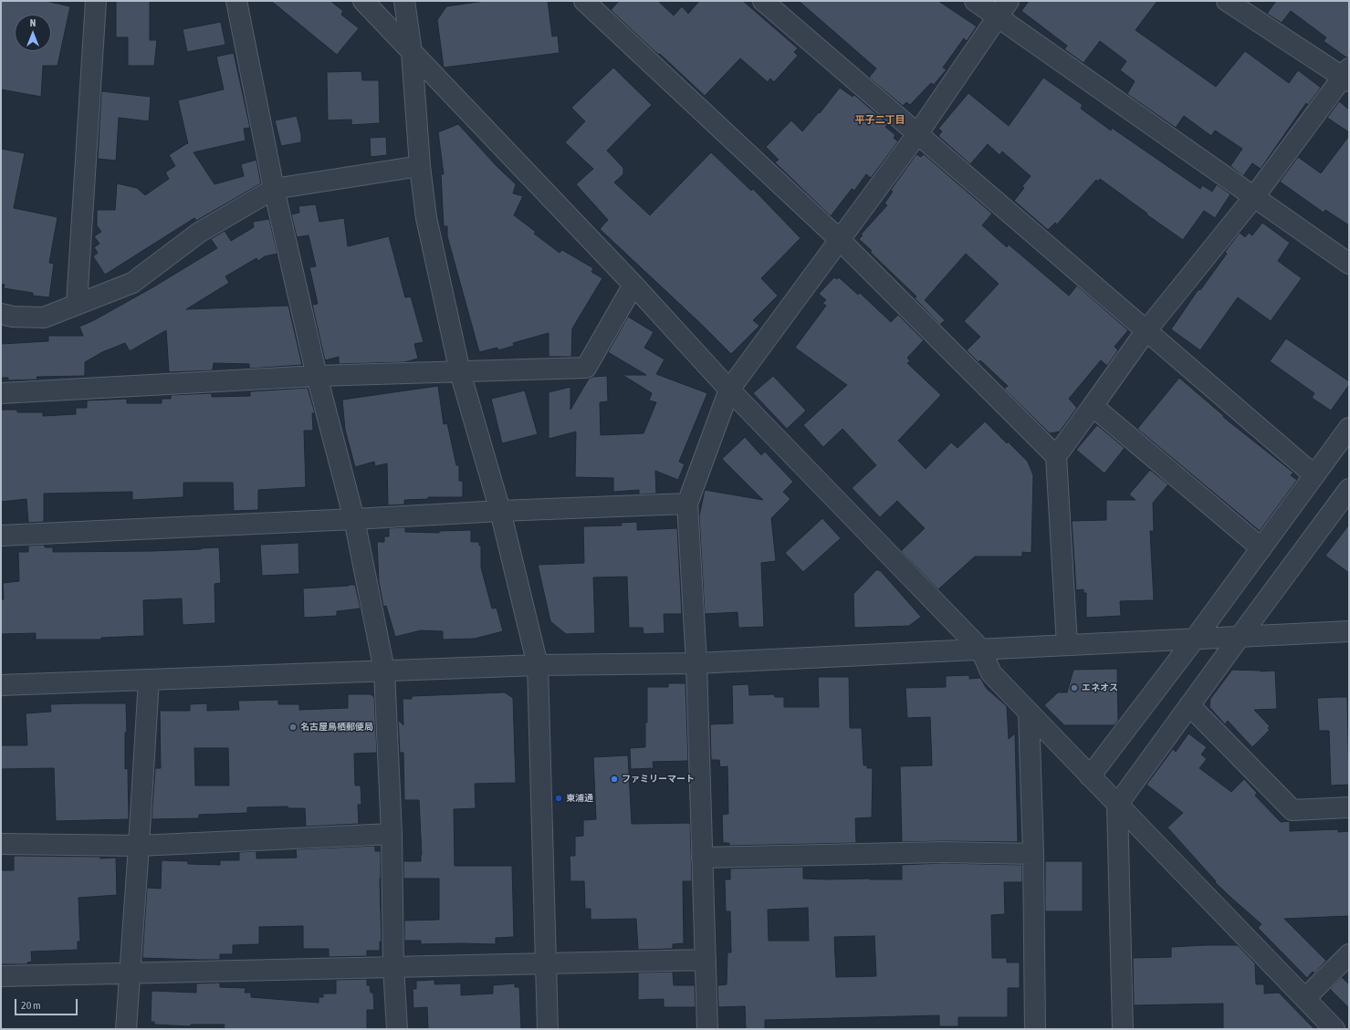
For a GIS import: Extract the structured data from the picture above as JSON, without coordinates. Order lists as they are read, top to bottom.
{
  "districts": ["平子二丁目"],
  "places": [
    "エネオス",
    "名古屋鳥栖郵便局",
    "ファミリーマート",
    "東浦通"
  ],
  "scale_bar": "20 m",
  "north": "top"
}
